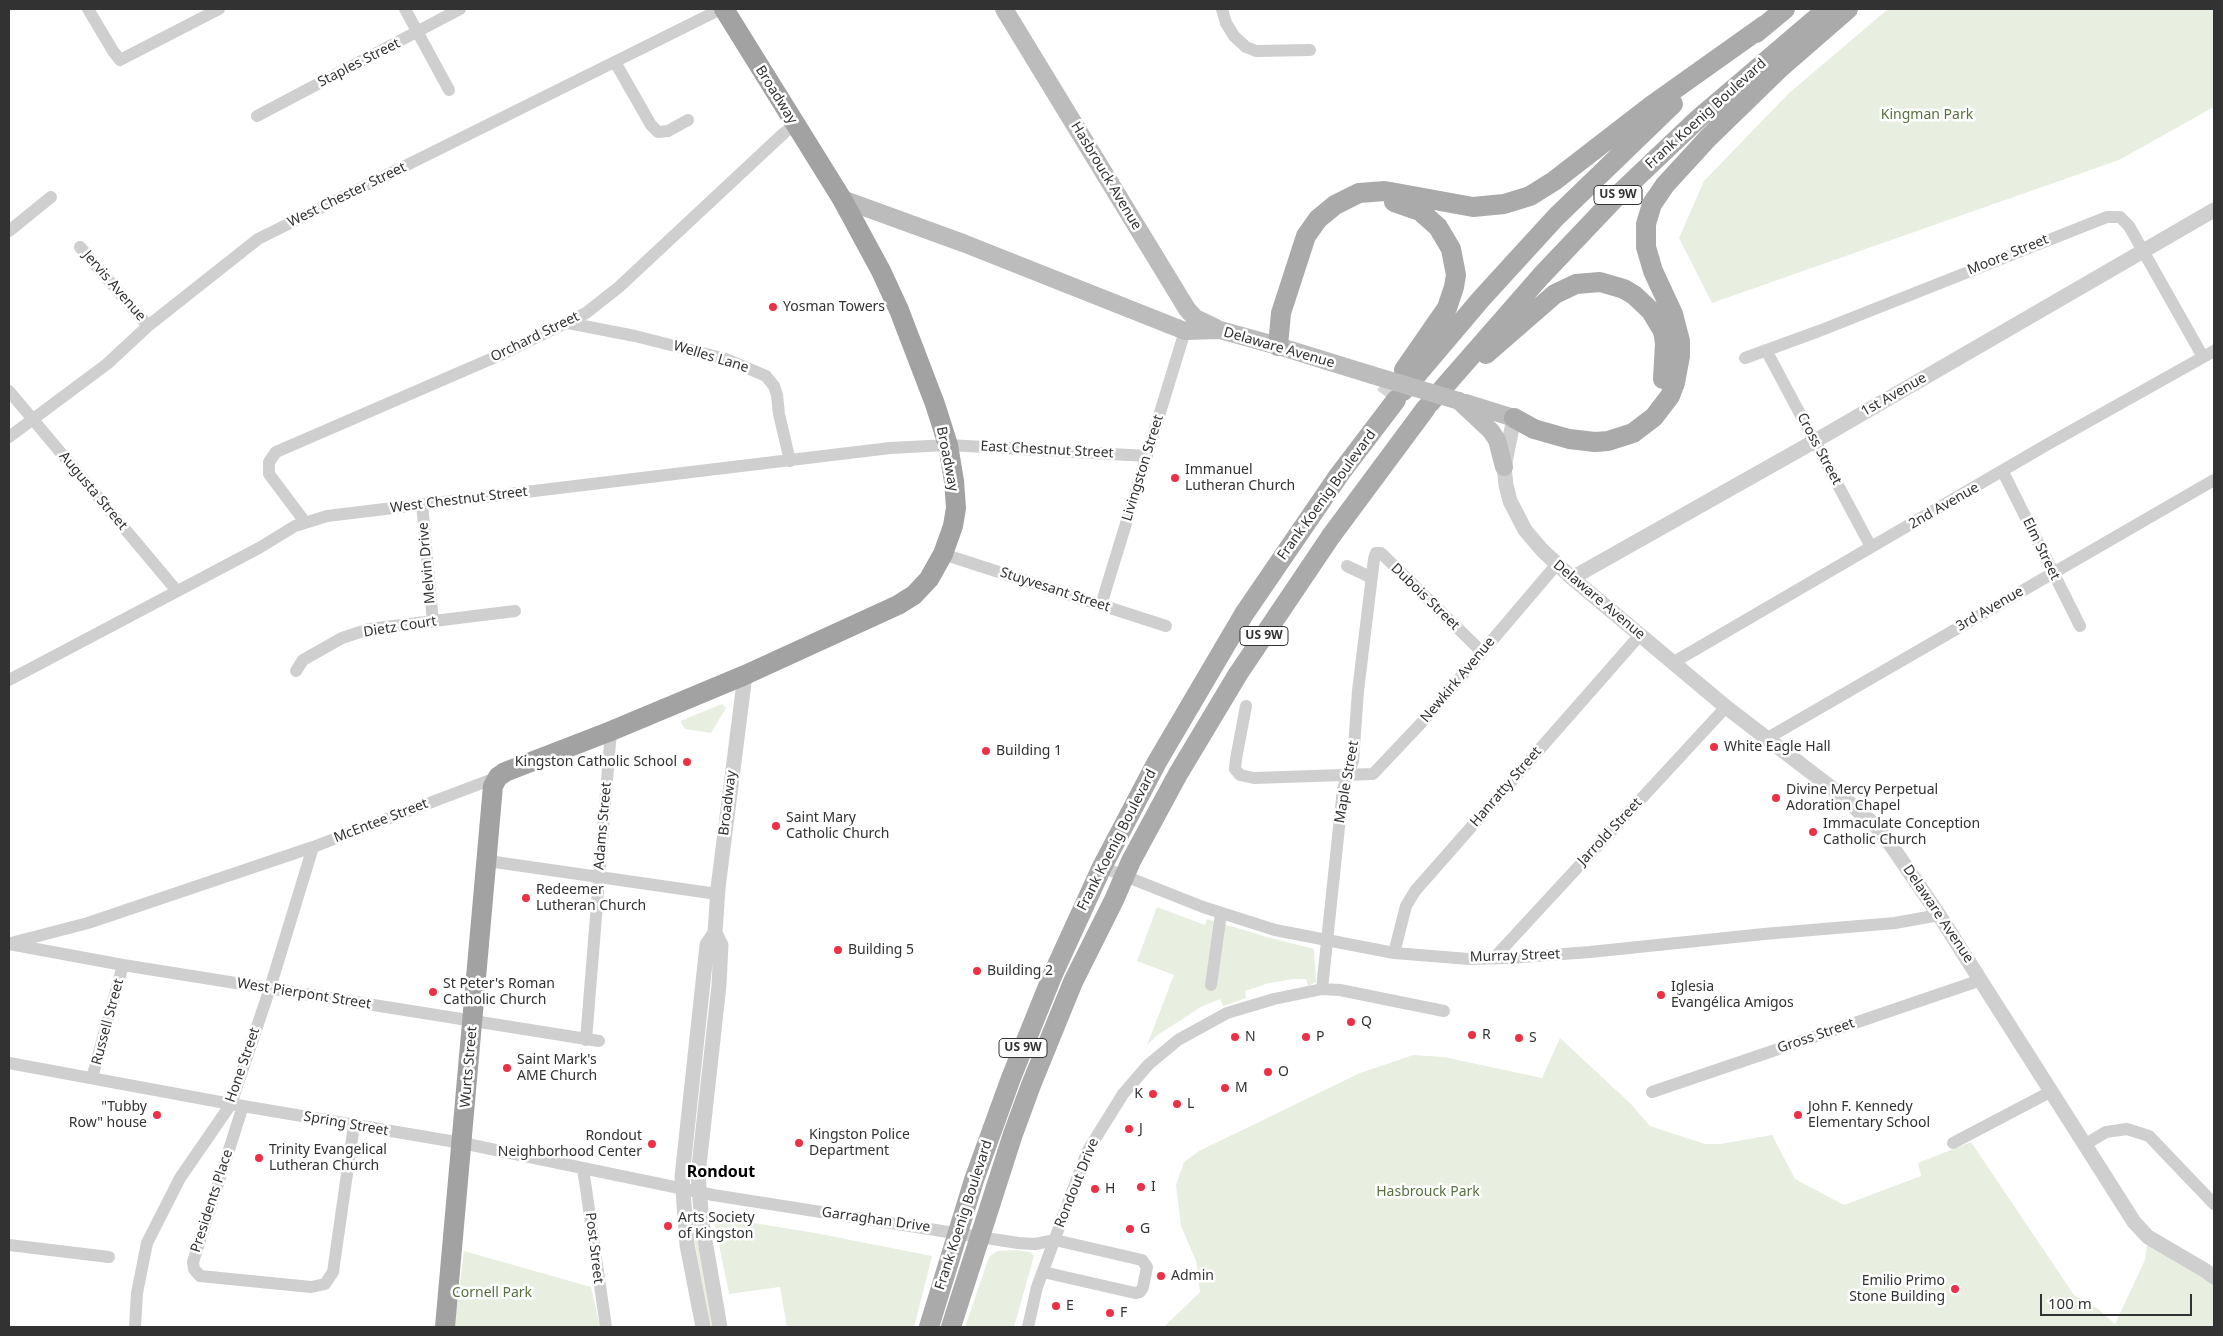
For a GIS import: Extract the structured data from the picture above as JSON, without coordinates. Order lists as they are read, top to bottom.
{
  "streets": {
    "highway": ["Broadway", "McEntee Street", "Wurts Street"],
    "main road": [
      "Frank Koenig Boulevard",
      "Hasbrouck Avenue",
      "US 9W",
      "Delaware Avenue"
    ],
    "street": [
      "Staples Street",
      "West Chester Street",
      "Moore Street",
      "Jervis Avenue",
      "Orchard Street",
      "Welles Lane",
      "1st Avenue",
      "Cross Street",
      "East Chestnut Street",
      "Livingston Street",
      "Augusta Street",
      "West Chestnut Street",
      "2nd Avenue",
      "Elm Street",
      "Melvin Drive",
      "Stuyvesant Street",
      "Dubois Street",
      "3rd Avenue",
      "Dietz Court",
      "Newkirk Avenue",
      "Maple Street",
      "Hanratty Street",
      "Adams Street",
      "Jarrold Street",
      "Murray Street",
      "West Pierpont Street",
      "Russell Street",
      "Gross Street",
      "Hone Street",
      "Spring Street",
      "Rondout Drive",
      "Presidents Place",
      "Garraghan Drive",
      "Post Street"
    ]
  },
  "crossings": [
    ["Broadway", "West Chester Street"],
    ["Broadway", "Orchard Street"],
    ["Broadway", "Delaware Avenue"],
    ["Broadway", "East Chestnut Street"],
    ["Broadway", "West Chestnut Street"],
    ["Broadway", "Stuyvesant Street"],
    ["Broadway", "McEntee Street"],
    ["Broadway", "Spring Street"],
    ["Broadway", "Garraghan Drive"],
    ["Frank Koenig Boulevard", "Murray Street"],
    ["Frank Koenig Boulevard", "Garraghan Drive"],
    ["Hasbrouck Avenue", "Delaware Avenue"],
    ["West Chester Street", "Jervis Avenue"],
    ["West Chester Street", "Augusta Street"],
    ["Moore Street", "1st Avenue"],
    ["Moore Street", "Cross Street"],
    ["Moore Street", "2nd Avenue"],
    ["Orchard Street", "Welles Lane"],
    ["Orchard Street", "West Chestnut Street"],
    ["Delaware Avenue", "1st Avenue"],
    ["Delaware Avenue", "Livingston Street"],
    ["Delaware Avenue", "2nd Avenue"],
    ["Delaware Avenue", "3rd Avenue"],
    ["Delaware Avenue", "Newkirk Avenue"],
    ["Delaware Avenue", "Hanratty Street"],
    ["Delaware Avenue", "Jarrold Street"],
    ["Delaware Avenue", "Murray Street"],
    ["Delaware Avenue", "Gross Street"],
    ["Welles Lane", "West Chestnut Street"],
    ["1st Avenue", "Cross Street"],
    ["Cross Street", "2nd Avenue"],
    ["East Chestnut Street", "Livingston Street"],
    ["East Chestnut Street", "West Chestnut Street"],
    ["Livingston Street", "Stuyvesant Street"],
    ["Augusta Street", "West Chestnut Street"],
    ["West Chestnut Street", "Melvin Drive"],
    ["2nd Avenue", "Elm Street"],
    ["Elm Street", "3rd Avenue"],
    ["Melvin Drive", "Dietz Court"],
    ["Dubois Street", "Newkirk Avenue"],
    ["Dubois Street", "Maple Street"],
    ["Newkirk Avenue", "Maple Street"],
    ["Maple Street", "Murray Street"],
    ["Hanratty Street", "Murray Street"],
    ["McEntee Street", "Adams Street"],
    ["McEntee Street", "West Pierpont Street"],
    ["McEntee Street", "Hone Street"],
    ["McEntee Street", "Wurts Street"],
    ["Adams Street", "West Pierpont Street"],
    ["Jarrold Street", "Murray Street"],
    ["West Pierpont Street", "Russell Street"],
    ["West Pierpont Street", "Hone Street"],
    ["West Pierpont Street", "Wurts Street"],
    ["Russell Street", "Spring Street"],
    ["Hone Street", "Spring Street"],
    ["Hone Street", "Presidents Place"],
    ["Wurts Street", "Spring Street"],
    ["Spring Street", "Presidents Place"],
    ["Spring Street", "Garraghan Drive"],
    ["Spring Street", "Post Street"],
    ["Rondout Drive", "Garraghan Drive"]
  ],
  "districts": ["Rondout"],
  "parks": ["Kingman Park", "Hasbrouck Park", "Cornell Park"],
  "places": [
    "Yosman Towers",
    "Immanuel Lutheran Church",
    "White Eagle Hall",
    "Building 1",
    "Kingston Catholic School",
    "Divine Mercy Perpetual Adoration Chapel",
    "Saint Mary Catholic Church",
    "Immaculate Conception Catholic Church",
    "Redeemer Lutheran Church",
    "Building 5",
    "Building 2",
    "St Peter's Roman Catholic Church",
    "Iglesia Evangélica Amigos",
    "Q",
    "R",
    "N",
    "P",
    "S",
    "Saint Mark's AME Church",
    "O",
    "M",
    "K",
    "L",
    "\"Tubby Row\" house",
    "John F. Kennedy Elementary School",
    "J",
    "Kingston Police Department",
    "Rondout Neighborhood Center",
    "Trinity Evangelical Lutheran Church",
    "I",
    "H",
    "Arts Society of Kingston",
    "G",
    "Admin",
    "Emilio Primo Stone Building",
    "E",
    "F"
  ],
  "scale_bar": "100 m"
}
